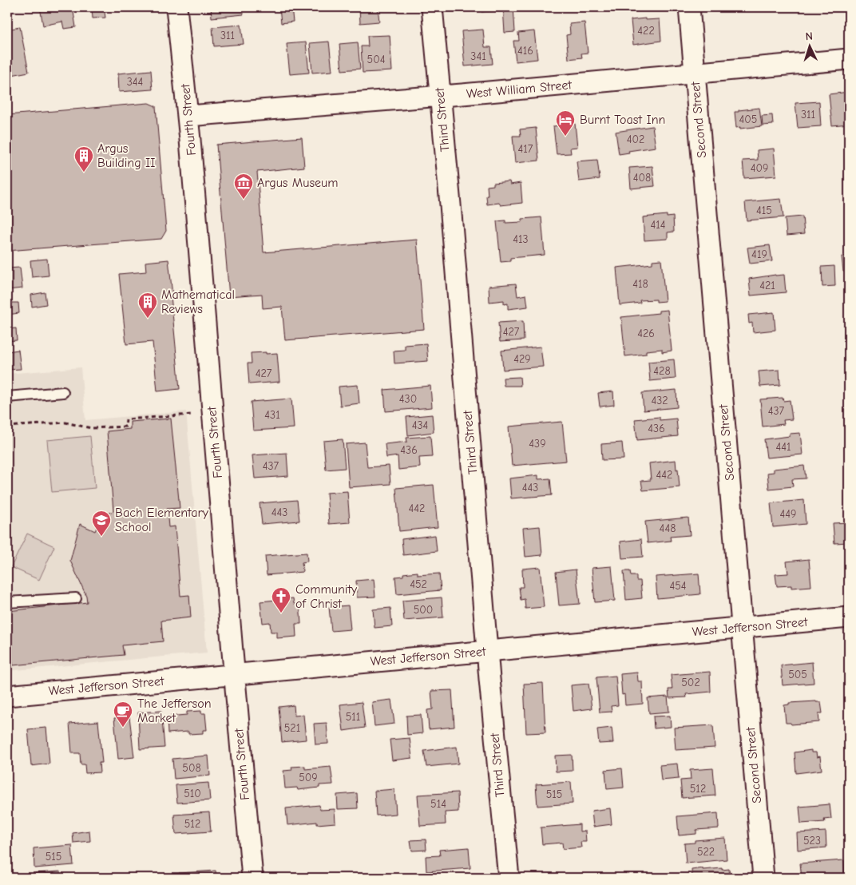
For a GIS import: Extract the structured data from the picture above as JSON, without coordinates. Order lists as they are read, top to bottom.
{
  "streets": {
    "street": [
      "West William Street",
      "Fourth Street",
      "Third Street",
      "Second Street",
      "West Jefferson Street"
    ]
  },
  "crossings": [
    ["West William Street", "Fourth Street"],
    ["West William Street", "Third Street"],
    ["West William Street", "Second Street"],
    ["Fourth Street", "West Jefferson Street"],
    ["Third Street", "West Jefferson Street"],
    ["Second Street", "West Jefferson Street"]
  ],
  "places": {
    "hotel": ["Burnt Toast Inn"],
    "building": ["Argus Building II", "Mathematical Reviews"],
    "museum": ["Argus Museum"],
    "school or university": ["Bach Elementary School"],
    "church": ["Community of Christ"],
    "cafe": ["The Jefferson Market"]
  },
  "house_numbers": [
    "422",
    "311",
    "416",
    "341",
    "504",
    "344",
    "311",
    "405",
    "402",
    "417",
    "409",
    "408",
    "415",
    "414",
    "413",
    "419",
    "418",
    "421",
    "427",
    "426",
    "429",
    "428",
    "427",
    "430",
    "432",
    "437",
    "431",
    "434",
    "436",
    "439",
    "441",
    "436",
    "437",
    "442",
    "443",
    "442",
    "443",
    "449",
    "448",
    "452",
    "454",
    "500",
    "505",
    "502",
    "511",
    "521",
    "508",
    "509",
    "512",
    "510",
    "515",
    "514",
    "512",
    "523",
    "522",
    "515"
  ],
  "north": "top"
}
